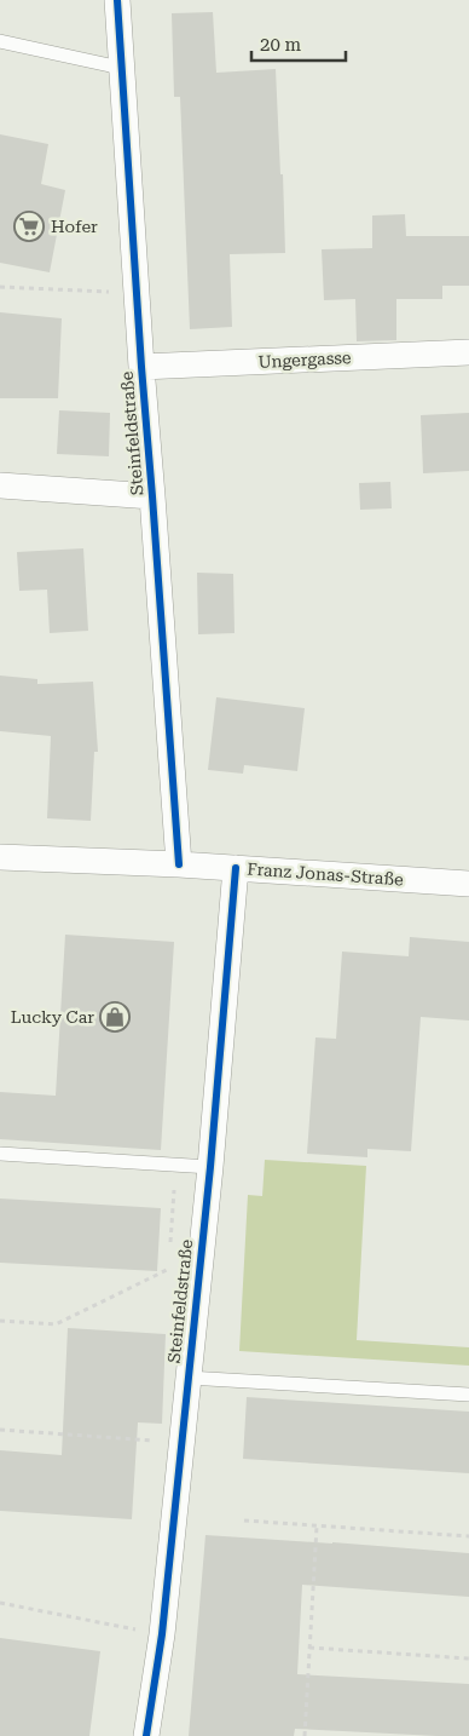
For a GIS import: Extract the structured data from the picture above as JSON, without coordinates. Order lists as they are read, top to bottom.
{
  "streets": {
    "street": ["Ungergasse", "Steinfeldstraße", "Franz Jonas-Straße"]
  },
  "crossings": [
    ["Ungergasse", "Steinfeldstraße"],
    ["Steinfeldstraße", "Franz Jonas-Straße"]
  ],
  "places": {
    "supermarket": ["Hofer"],
    "shop": ["Lucky Car"]
  },
  "scale_bar": "20 m"
}
